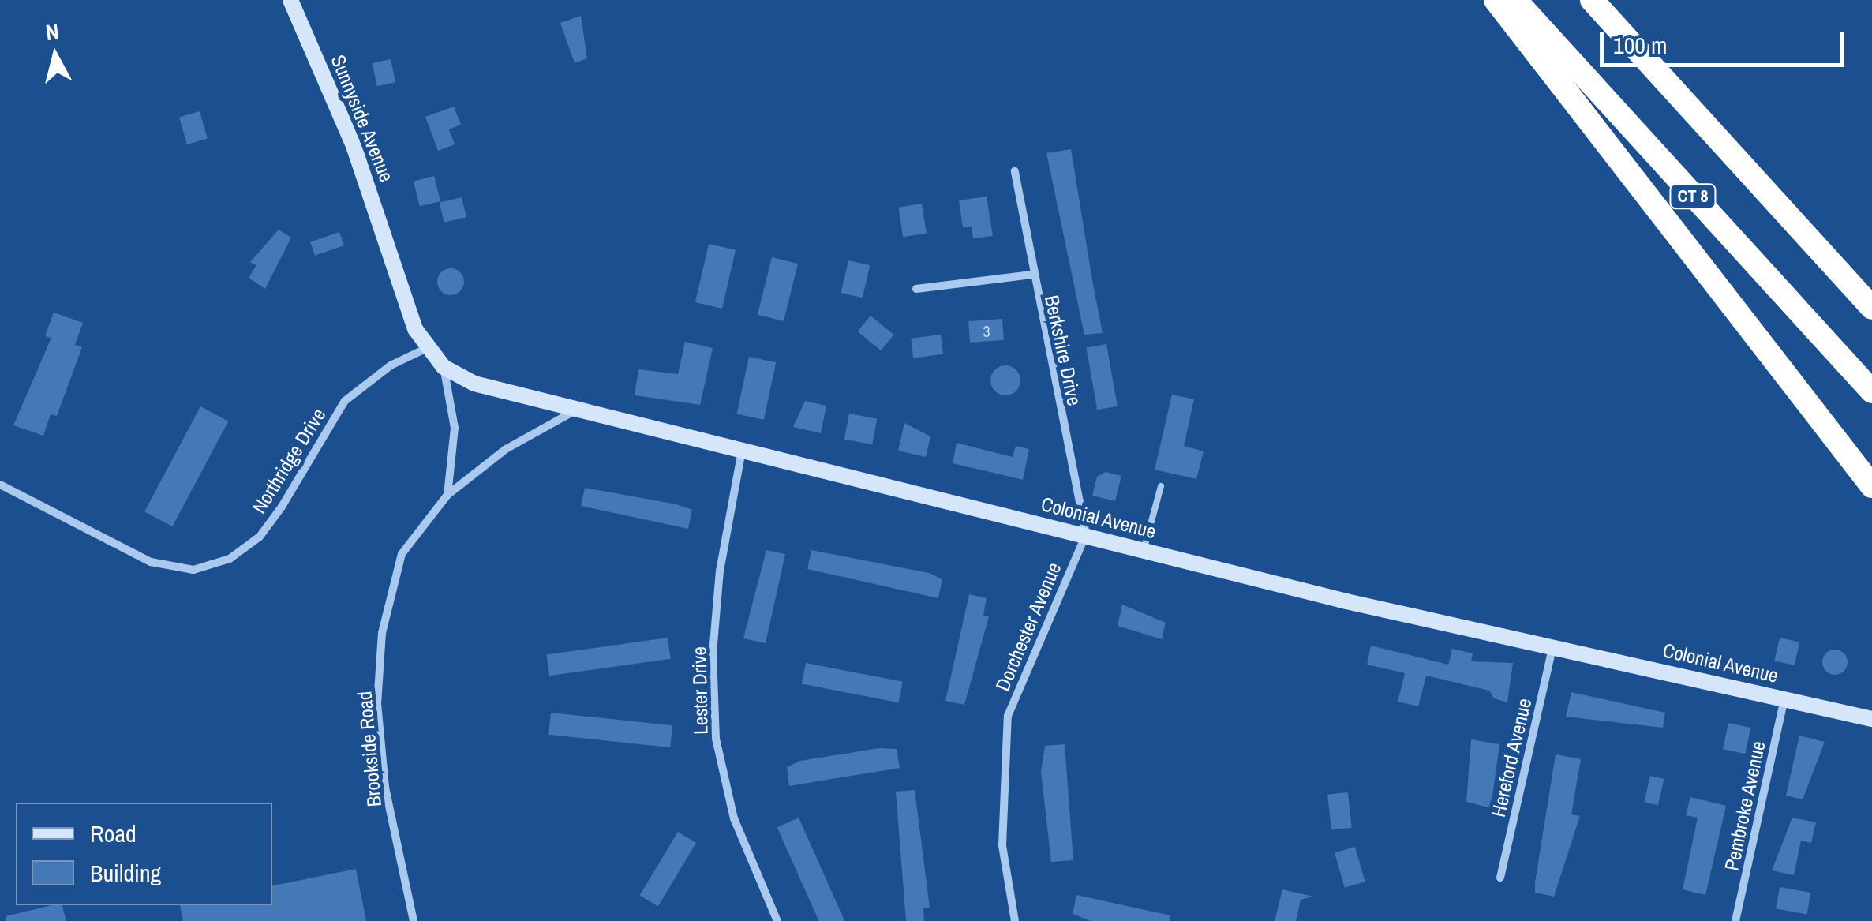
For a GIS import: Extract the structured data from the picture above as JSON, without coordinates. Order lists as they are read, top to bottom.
{
  "streets": {
    "highway": ["CT 8"],
    "street": [
      "Sunnyside Avenue",
      "Berkshire Drive",
      "Northridge Drive",
      "Colonial Avenue",
      "Dorchester Avenue",
      "Lester Drive",
      "Brookside Road",
      "Hereford Avenue",
      "Pembroke Avenue"
    ]
  },
  "crossings": [
    ["Sunnyside Avenue", "Colonial Avenue"],
    ["Berkshire Drive", "Colonial Avenue"],
    ["Berkshire Drive", "Dorchester Avenue"],
    ["Northridge Drive", "Colonial Avenue"],
    ["Colonial Avenue", "Dorchester Avenue"],
    ["Colonial Avenue", "Lester Drive"],
    ["Colonial Avenue", "Brookside Road"],
    ["Colonial Avenue", "Hereford Avenue"],
    ["Colonial Avenue", "Pembroke Avenue"]
  ],
  "house_numbers": ["3"],
  "legend": ["Road", "Building"],
  "scale_bar": "100 m",
  "north": "top"
}
